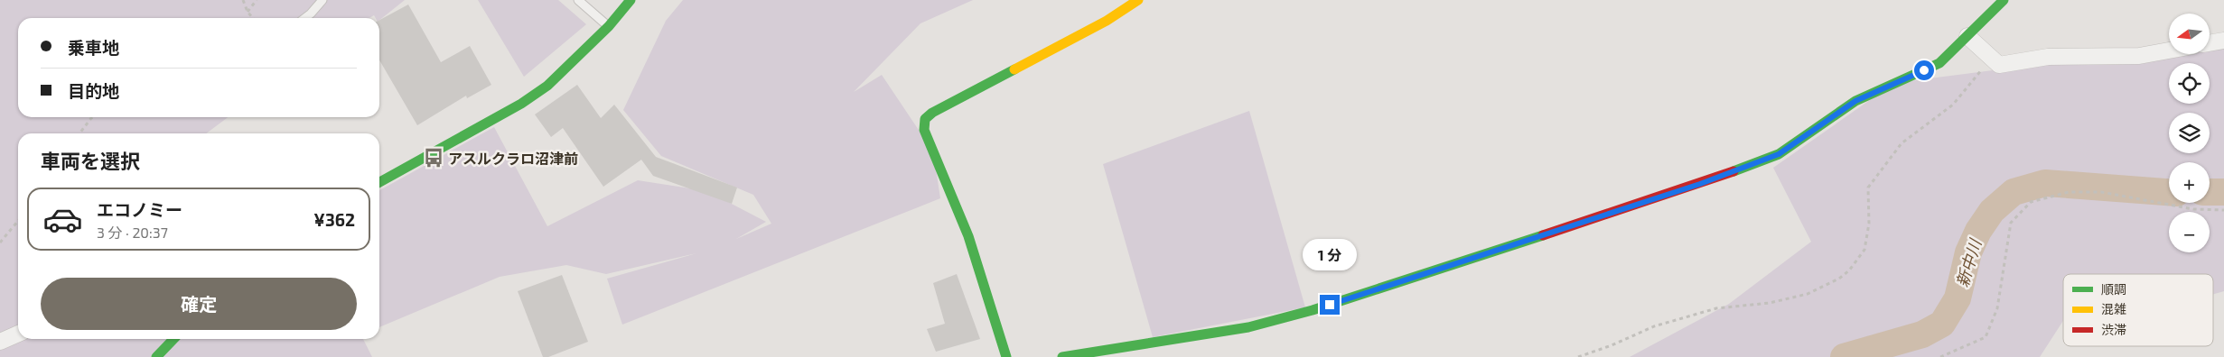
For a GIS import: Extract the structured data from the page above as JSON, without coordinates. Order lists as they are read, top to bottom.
{
  "water": ["新中川"],
  "places": {
    "bus stop": ["アスルクラロ沼津前"]
  },
  "legend": ["順調", "混雑", "渋滞"],
  "north": "left",
  "page": {
    "map_buttons": ["+", "−"],
    "banner": ["乗車地", "目的地"],
    "heading": "車両を選択",
    "list": [
      {
        "name": "エコノミー",
        "note": "3 分 · 20:37",
        "value": "¥362"
      }
    ],
    "bubble": "1 分",
    "buttons": "確定"
  }
}
